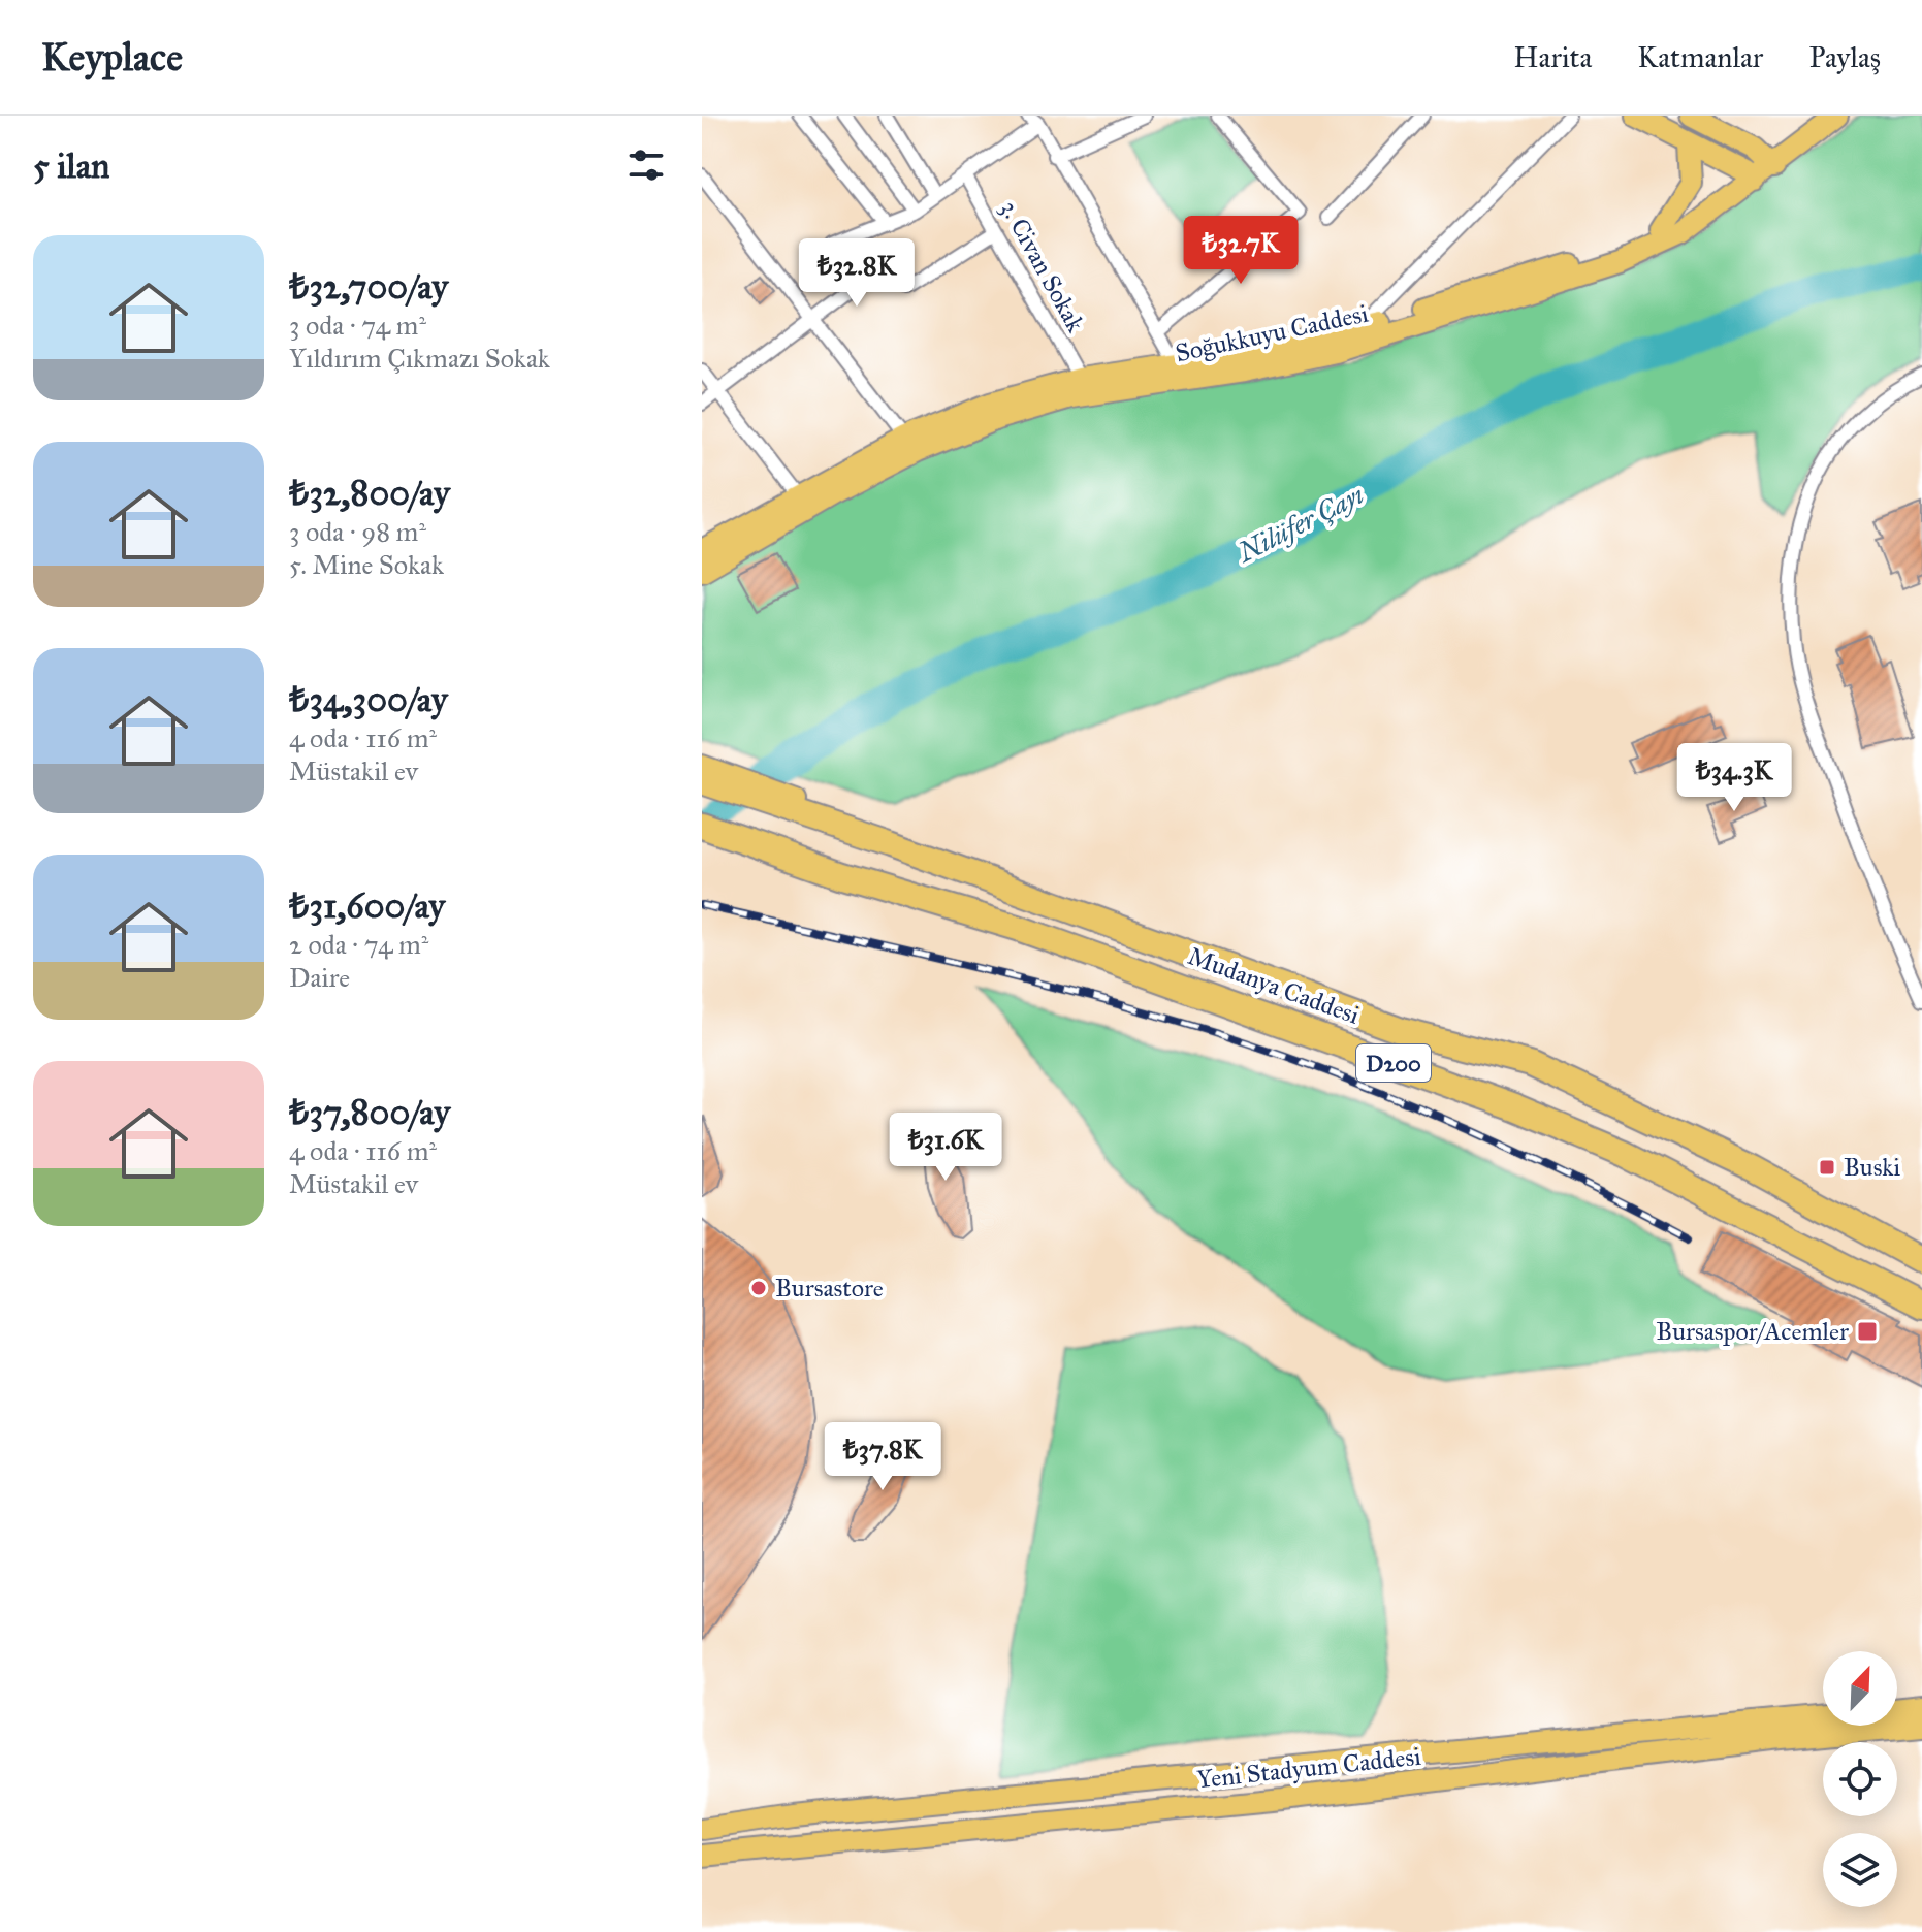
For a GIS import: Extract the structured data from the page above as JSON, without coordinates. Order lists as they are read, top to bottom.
{
  "streets": {
    "highway": ["Mudanya Caddesi", "D200"],
    "main road": ["Soğukkuyu Caddesi", "Yeni Stadyum Caddesi"],
    "street": ["3. Civan Sokak"]
  },
  "crossings": [
    ["3. Civan Sokak", "Soğukkuyu Caddesi"]
  ],
  "water": ["Nilüfer Çayı"],
  "places": {
    "transit": ["Buski", "Bursaspor/Acemler"],
    "other": ["Bursastore"]
  },
  "north": "top right",
  "page": {
    "header": "Keyplace",
    "nav": ["Harita", "Katmanlar", "Paylaş"],
    "heading": "5 ilan",
    "list": [
      {
        "name": "₺32,700/ay",
        "note": "3 oda · 74 m² · Yıldırım Çıkmazı Sokak"
      },
      {
        "name": "₺32,800/ay",
        "note": "3 oda · 98 m² · 5. Mine Sokak"
      },
      {
        "name": "₺34,300/ay",
        "note": "4 oda · 116 m² · Müstakil ev"
      },
      {
        "name": "₺31,600/ay",
        "note": "2 oda · 74 m² · Daire"
      },
      {
        "name": "₺37,800/ay",
        "note": "4 oda · 116 m² · Müstakil ev"
      }
    ],
    "price": [
      "₺32.7K",
      "₺32.8K",
      "₺34.3K",
      "₺31.6K",
      "₺37.8K"
    ]
  }
}
